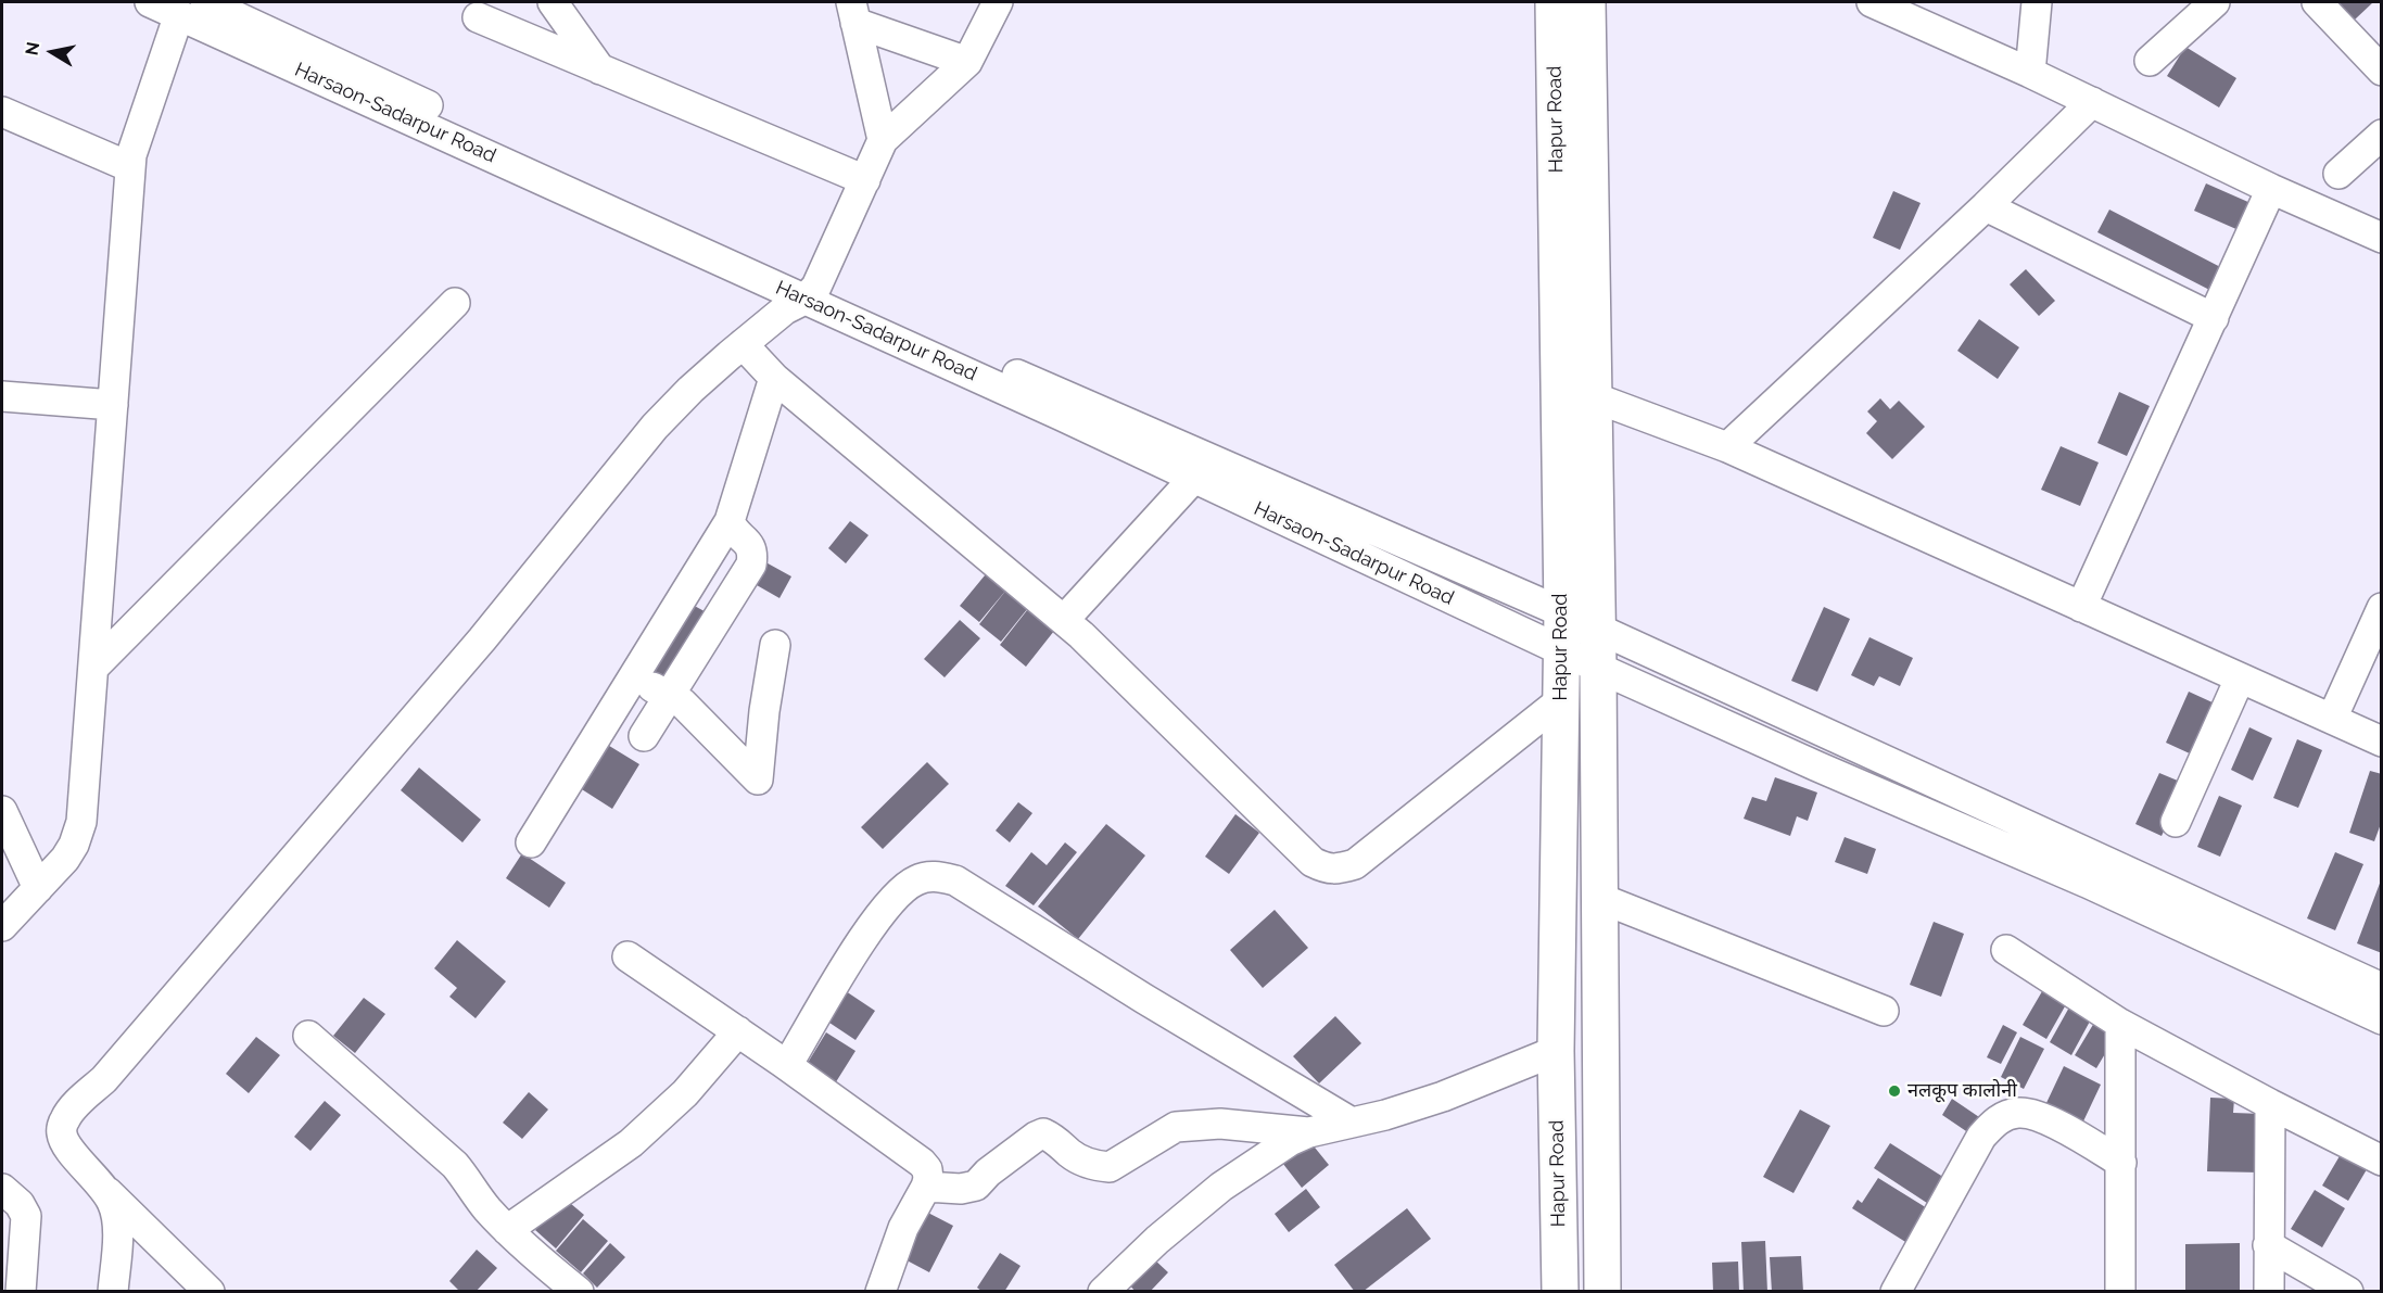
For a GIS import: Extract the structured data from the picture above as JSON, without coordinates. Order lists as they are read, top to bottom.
{
  "streets": {
    "main road": ["Hapur Road"],
    "street": ["Harsaon-Sadarpur Road"]
  },
  "crossings": [
    ["Harsaon-Sadarpur Road", "Hapur Road"]
  ],
  "places": ["नलकूप कालोनी"],
  "north": "left"
}
